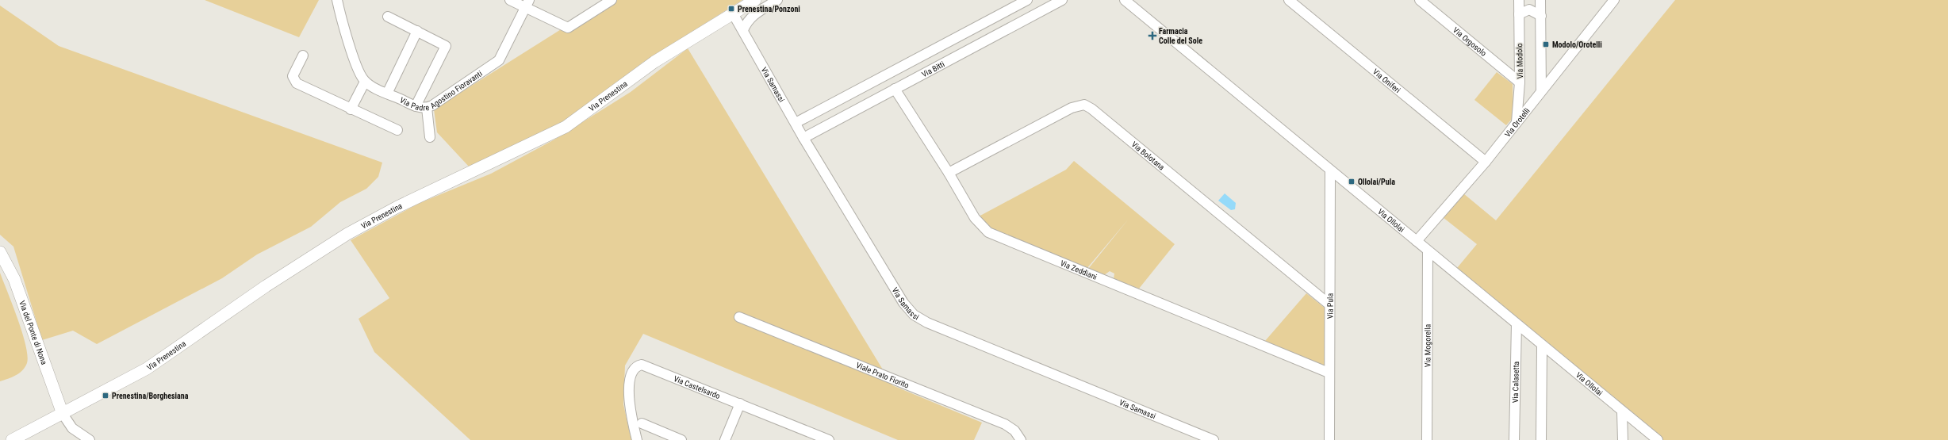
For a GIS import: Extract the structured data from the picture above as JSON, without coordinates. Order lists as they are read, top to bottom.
{
  "streets": {
    "main road": ["Via Prenestina", "Via del Ponte di Nona"],
    "street": [
      "Via Orgosolo",
      "Via Modolo",
      "Via Bitti",
      "Via Oniferi",
      "Via Padre Agostino Fioravanti",
      "Via Samassi",
      "Via Orotelli",
      "Via Bolotana",
      "Via Ollolai",
      "Via Zeddiani",
      "Via Pula",
      "Via Mogorella",
      "Viale Prato Fiorito",
      "Via Calasetta",
      "Via Castelsardo"
    ]
  },
  "crossings": [
    ["Via Orgosolo", "Via Modolo"],
    ["Via Modolo", "Via Orotelli"],
    ["Via Bitti", "Via Samassi"],
    ["Via Bitti", "Via Zeddiani"],
    ["Via Oniferi", "Via Orotelli"],
    ["Via Samassi", "Via Prenestina"],
    ["Via Prenestina", "Via del Ponte di Nona"],
    ["Via Orotelli", "Via Ollolai"],
    ["Via Bolotana", "Via Zeddiani"],
    ["Via Bolotana", "Via Pula"],
    ["Via Ollolai", "Via Pula"],
    ["Via Ollolai", "Via Mogorella"],
    ["Via Ollolai", "Via Calasetta"],
    ["Via Zeddiani", "Via Pula"]
  ],
  "places": {
    "transit": [
      "Prenestina/Ponzoni",
      "Modolo/Orotelli",
      "Ollolai/Pula",
      "Prenestina/Borghesiana"
    ],
    "health": ["Farmacia Colle del Sole"]
  }
}
